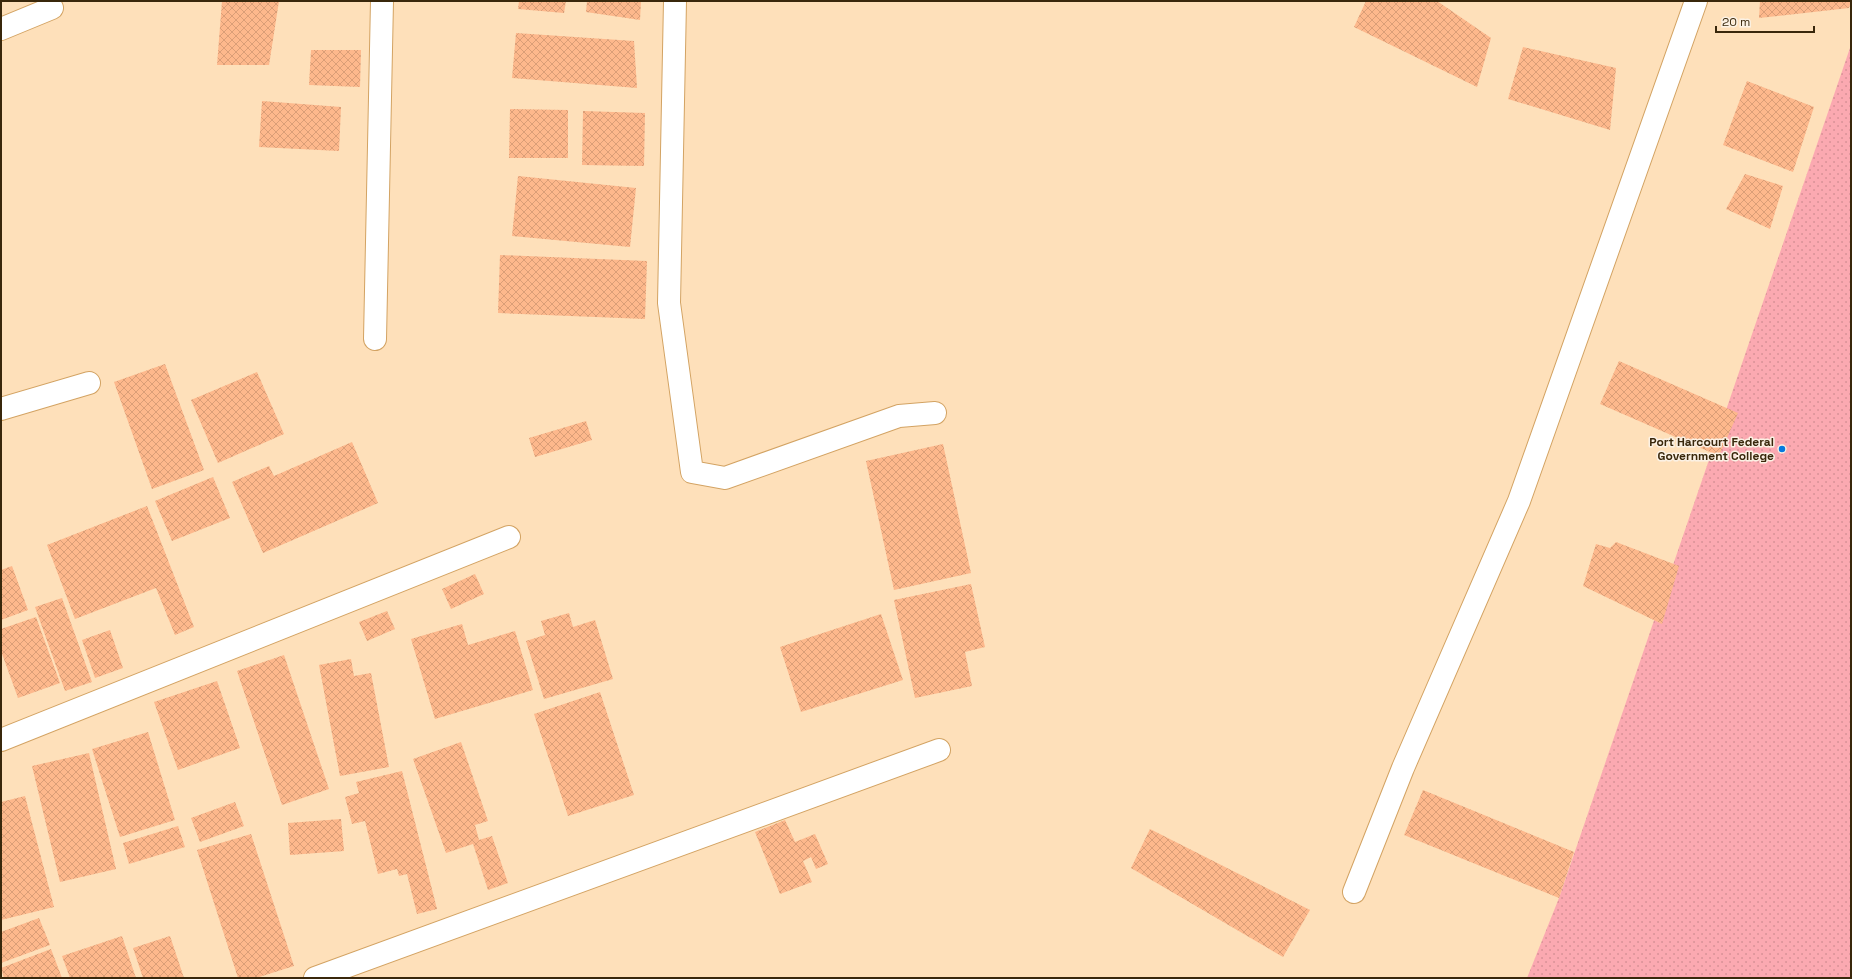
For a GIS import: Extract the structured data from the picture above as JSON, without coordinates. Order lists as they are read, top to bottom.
{
  "places": ["Port Harcourt Federal Government College"],
  "scale_bar": "20 m"
}
